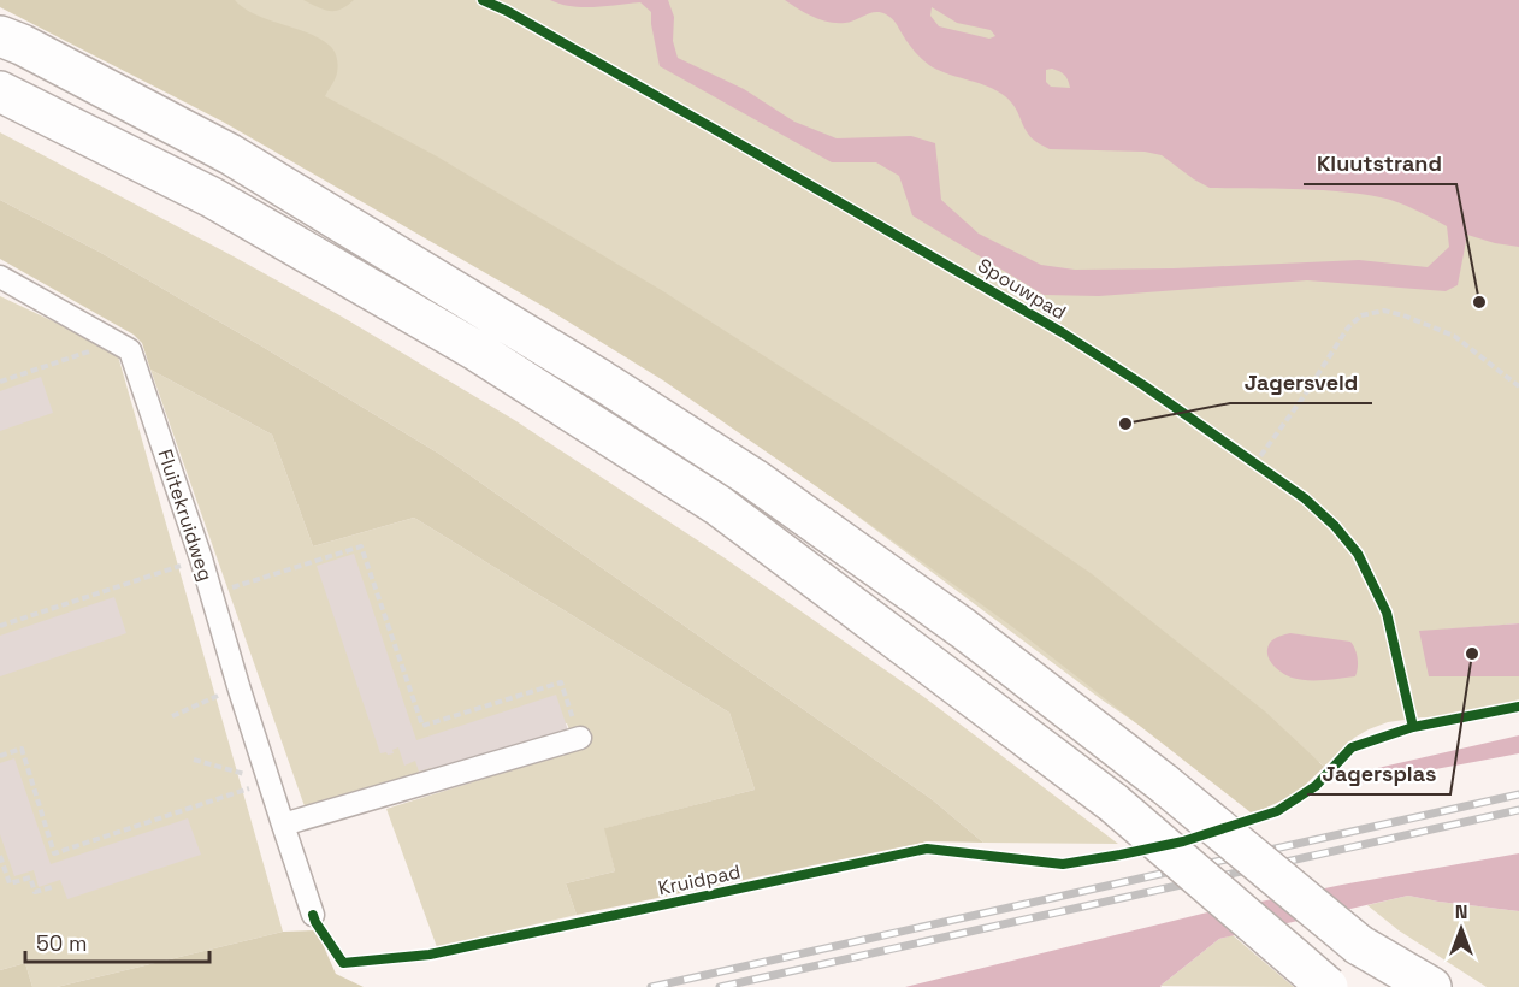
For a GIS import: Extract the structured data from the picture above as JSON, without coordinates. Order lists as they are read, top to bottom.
{
  "streets": {
    "street": ["Fluitekruidweg"],
    "cycle path": ["Spouwpad", "Kruidpad"]
  },
  "places": ["Kluutstrand", "Jagersveld", "Jagersplas"],
  "scale_bar": "50 m",
  "north": "top"
}
